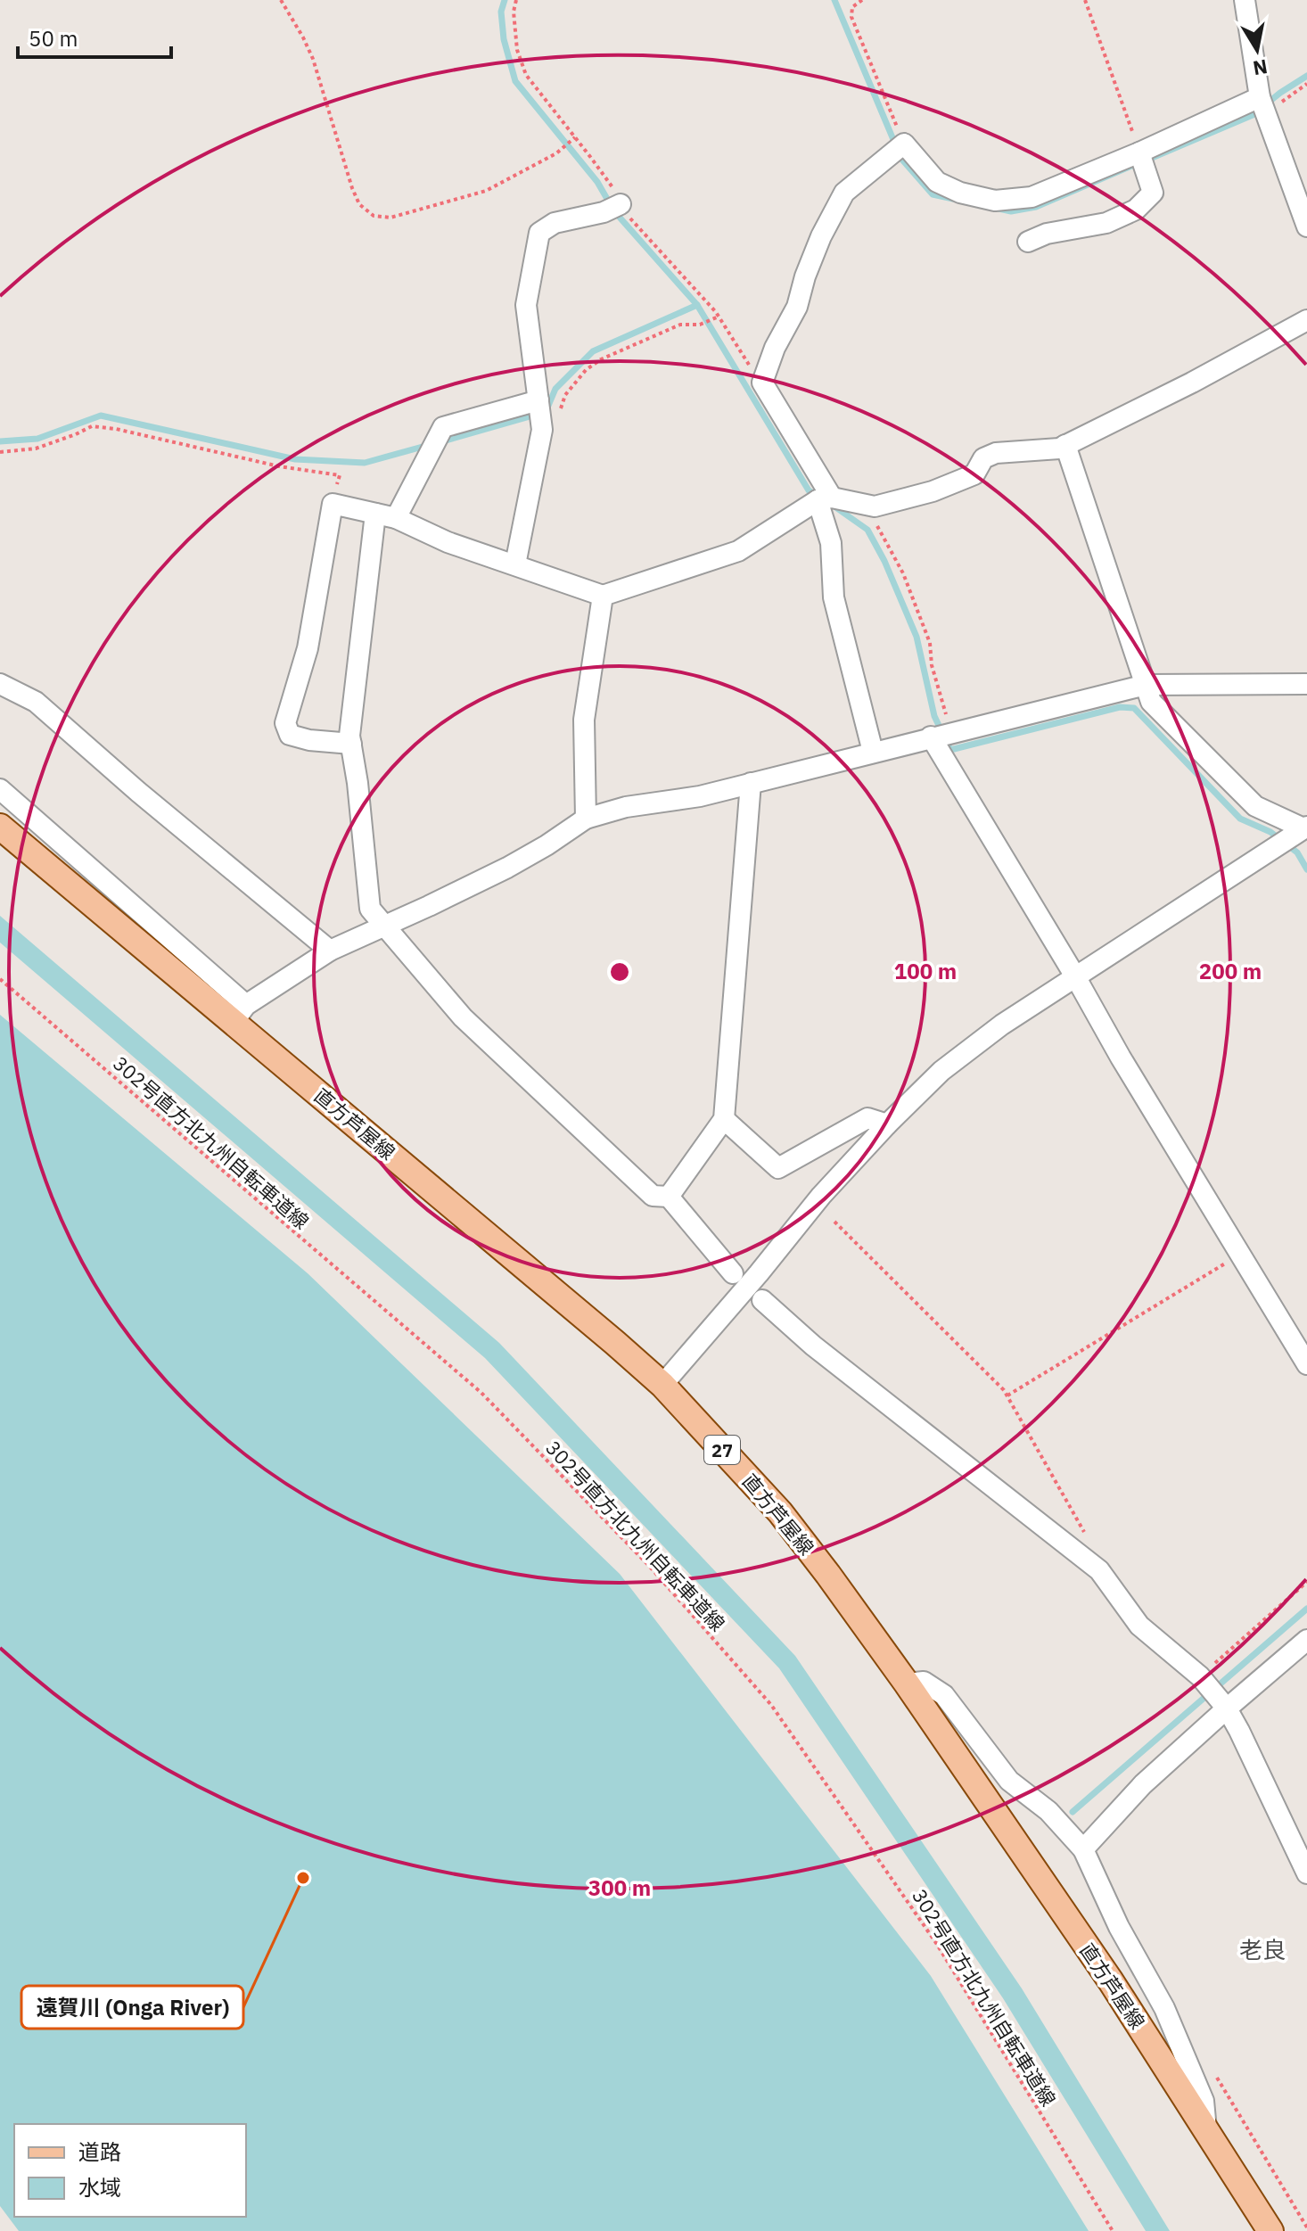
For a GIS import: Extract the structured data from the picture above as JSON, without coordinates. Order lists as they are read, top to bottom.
{
  "streets": {
    "main road": ["直方芦屋線", "27"],
    "path": ["302号直方北九州自転車道線"]
  },
  "districts": ["老良"],
  "places": ["遠賀川 (Onga River)"],
  "legend": ["道路", "水域"],
  "scale_bar": "50 m",
  "north": "bottom",
  "rings": ["100 m", "200 m", "300 m"]
}
